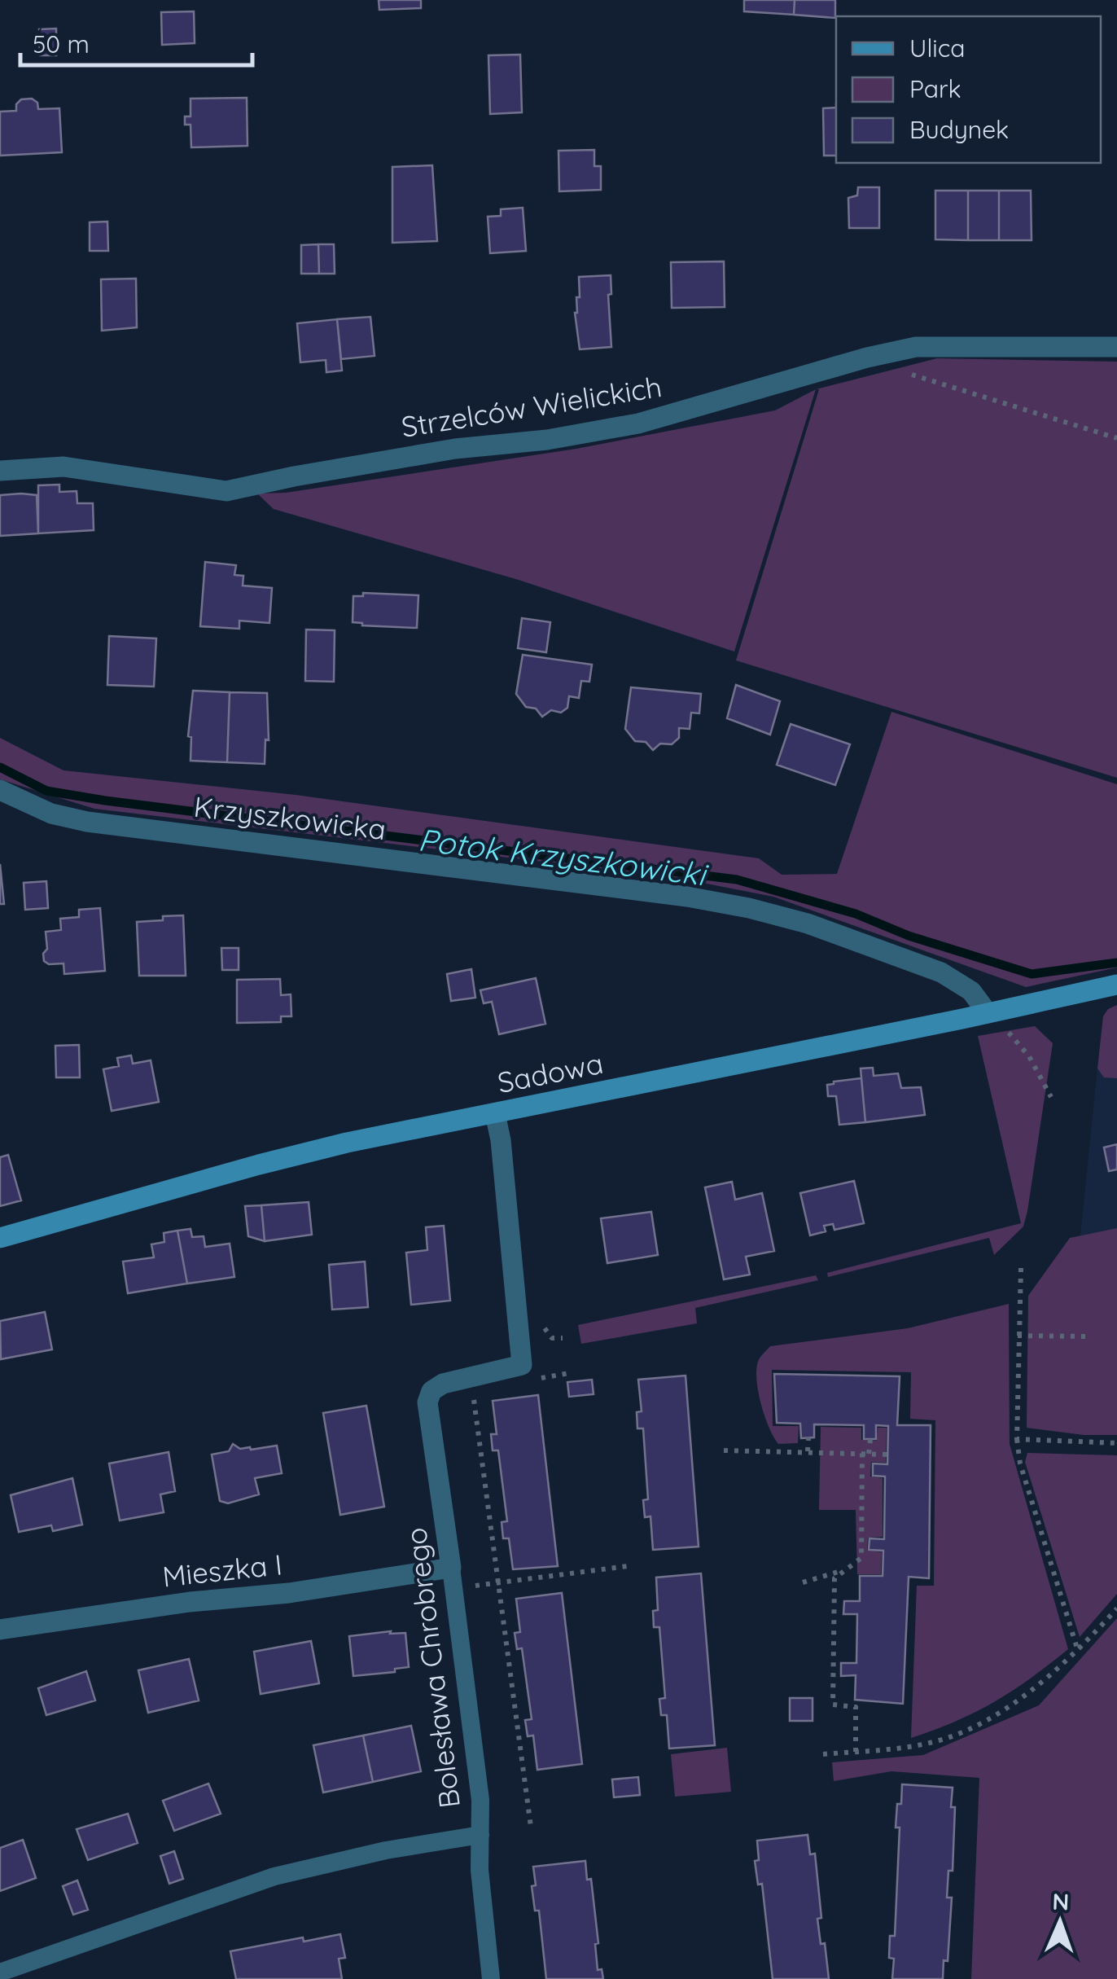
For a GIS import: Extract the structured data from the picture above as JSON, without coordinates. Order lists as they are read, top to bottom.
{
  "streets": {
    "street": [
      "Strzelców Wielickich",
      "Krzyszkowicka",
      "Sadowa",
      "Mieszka I",
      "Bolesława Chrobrego"
    ]
  },
  "crossings": [
    ["Krzyszkowicka", "Sadowa"],
    ["Sadowa", "Bolesława Chrobrego"],
    ["Mieszka I", "Bolesława Chrobrego"]
  ],
  "water": ["Potok Krzyszkowicki"],
  "legend": ["Ulica", "Park", "Budynek"],
  "scale_bar": "50 m",
  "north": "top"
}
